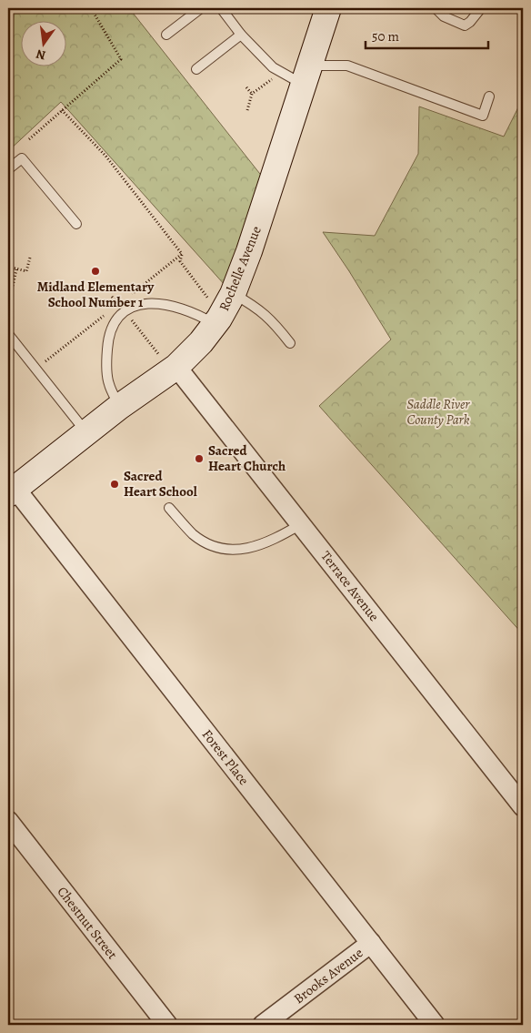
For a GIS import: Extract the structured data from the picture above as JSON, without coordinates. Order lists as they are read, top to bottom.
{
  "streets": {
    "street": [
      "Rochelle Avenue",
      "Terrace Avenue",
      "Forest Place",
      "Chestnut Street",
      "Brooks Avenue"
    ]
  },
  "crossings": [
    ["Rochelle Avenue", "Terrace Avenue"],
    ["Rochelle Avenue", "Forest Place"],
    ["Forest Place", "Brooks Avenue"]
  ],
  "parks": ["Saddle River County Park"],
  "places": ["Midland Elementary School Number 1", "Sacred Heart Church", "Sacred Heart School"],
  "scale_bar": "50 m",
  "north": "bottom"
}
